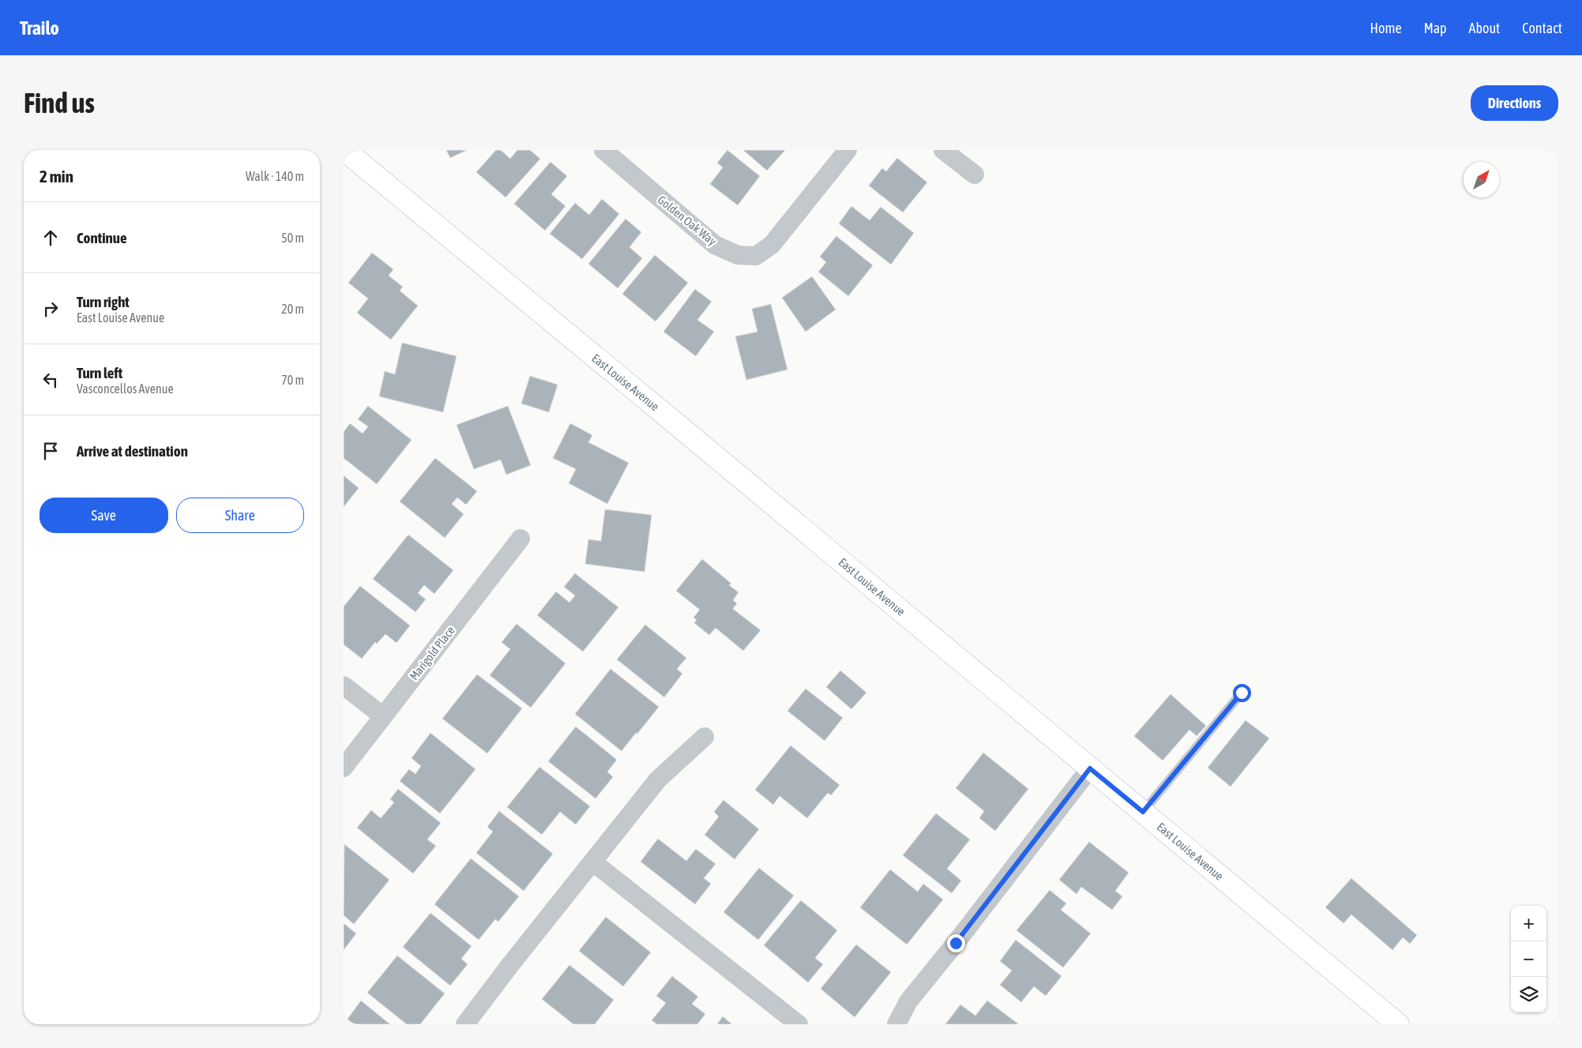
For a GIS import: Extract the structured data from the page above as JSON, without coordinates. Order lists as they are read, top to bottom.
{
  "streets": {
    "street": ["Golden Oak Way", "East Louise Avenue", "Marigold Place"]
  },
  "north": "top right",
  "page": {
    "header": "Trailo",
    "nav": [
      "Home",
      "Map",
      "About",
      "Contact"
    ],
    "buttons": [
      "Directions",
      ["Save", "Share"]
    ],
    "title": "Find us",
    "heading": ["2 min", "Walk · 140 m"],
    "list": [
      ["Continue", "50 m"],
      ["Turn right", "East Louise Avenue", "20 m"],
      ["Turn left", "Vasconcellos Avenue", "70 m"],
      "Arrive at destination"
    ],
    "map_buttons": ["+", "−"]
  }
}
